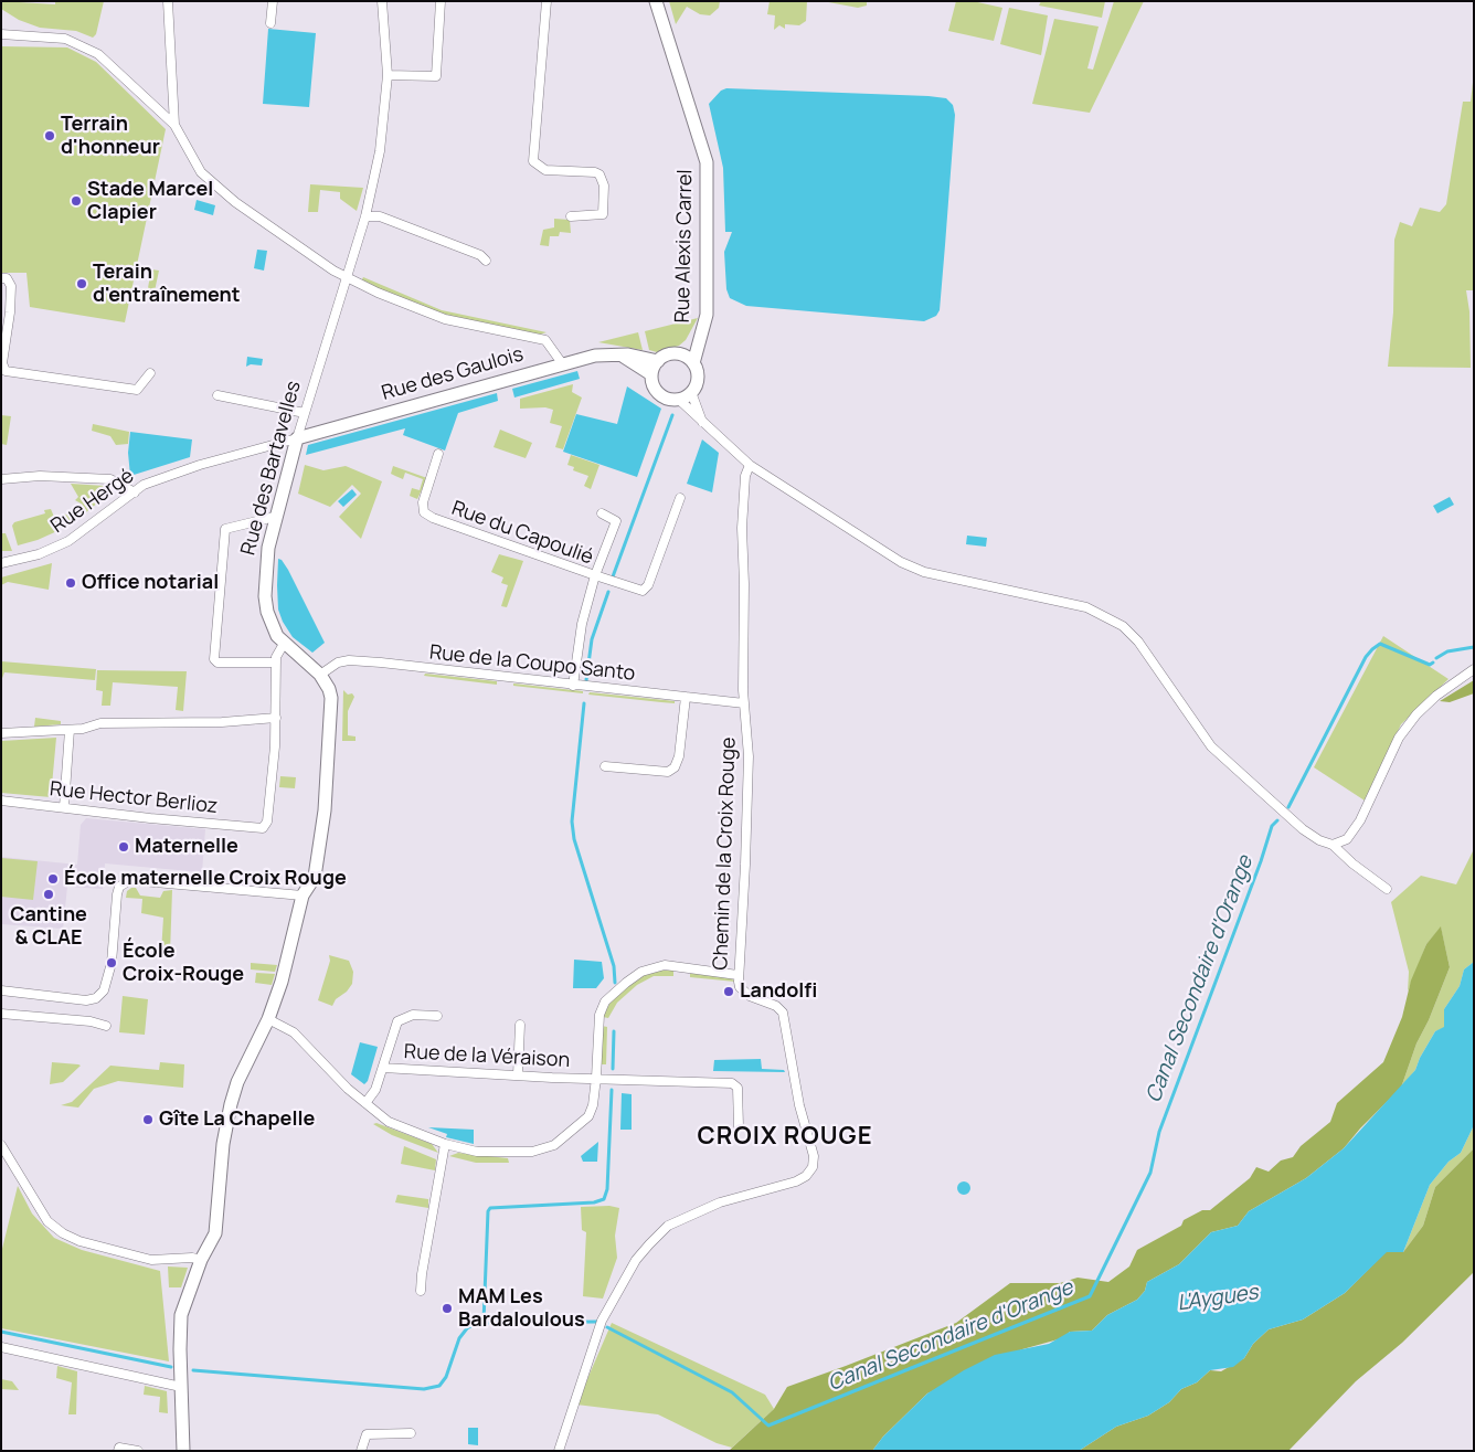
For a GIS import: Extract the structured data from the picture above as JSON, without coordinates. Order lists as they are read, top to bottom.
{
  "streets": {
    "street": [
      "Rue Alexis Carrel",
      "Rue des Gaulois",
      "Rue des Bartavelles",
      "Rue Hergé",
      "Rue du Capoulié",
      "Rue de la Coupo Santo",
      "Rue Hector Berlioz",
      "Chemin de la Croix Rouge",
      "Rue de la Véraison"
    ]
  },
  "crossings": [
    ["Rue Alexis Carrel", "Rue des Gaulois"],
    ["Rue des Gaulois", "Rue des Bartavelles"],
    ["Rue des Gaulois", "Rue Hergé"],
    ["Rue des Bartavelles", "Rue Hergé"],
    ["Rue des Bartavelles", "Rue de la Coupo Santo"],
    ["Rue du Capoulié", "Rue de la Coupo Santo"],
    ["Rue de la Coupo Santo", "Chemin de la Croix Rouge"]
  ],
  "districts": ["CROIX ROUGE"],
  "water": ["Canal Secondaire d'Orange", "L'Aygues"],
  "places": [
    "Terrain d'honneur",
    "Stade Marcel Clapier",
    "Terain d'entraînement",
    "Office notarial",
    "Maternelle",
    "École maternelle Croix Rouge",
    "Cantine & CLAE",
    "École Croix-Rouge",
    "Landolfi",
    "Gîte La Chapelle",
    "MAM Les Bardaloulous"
  ]
}
